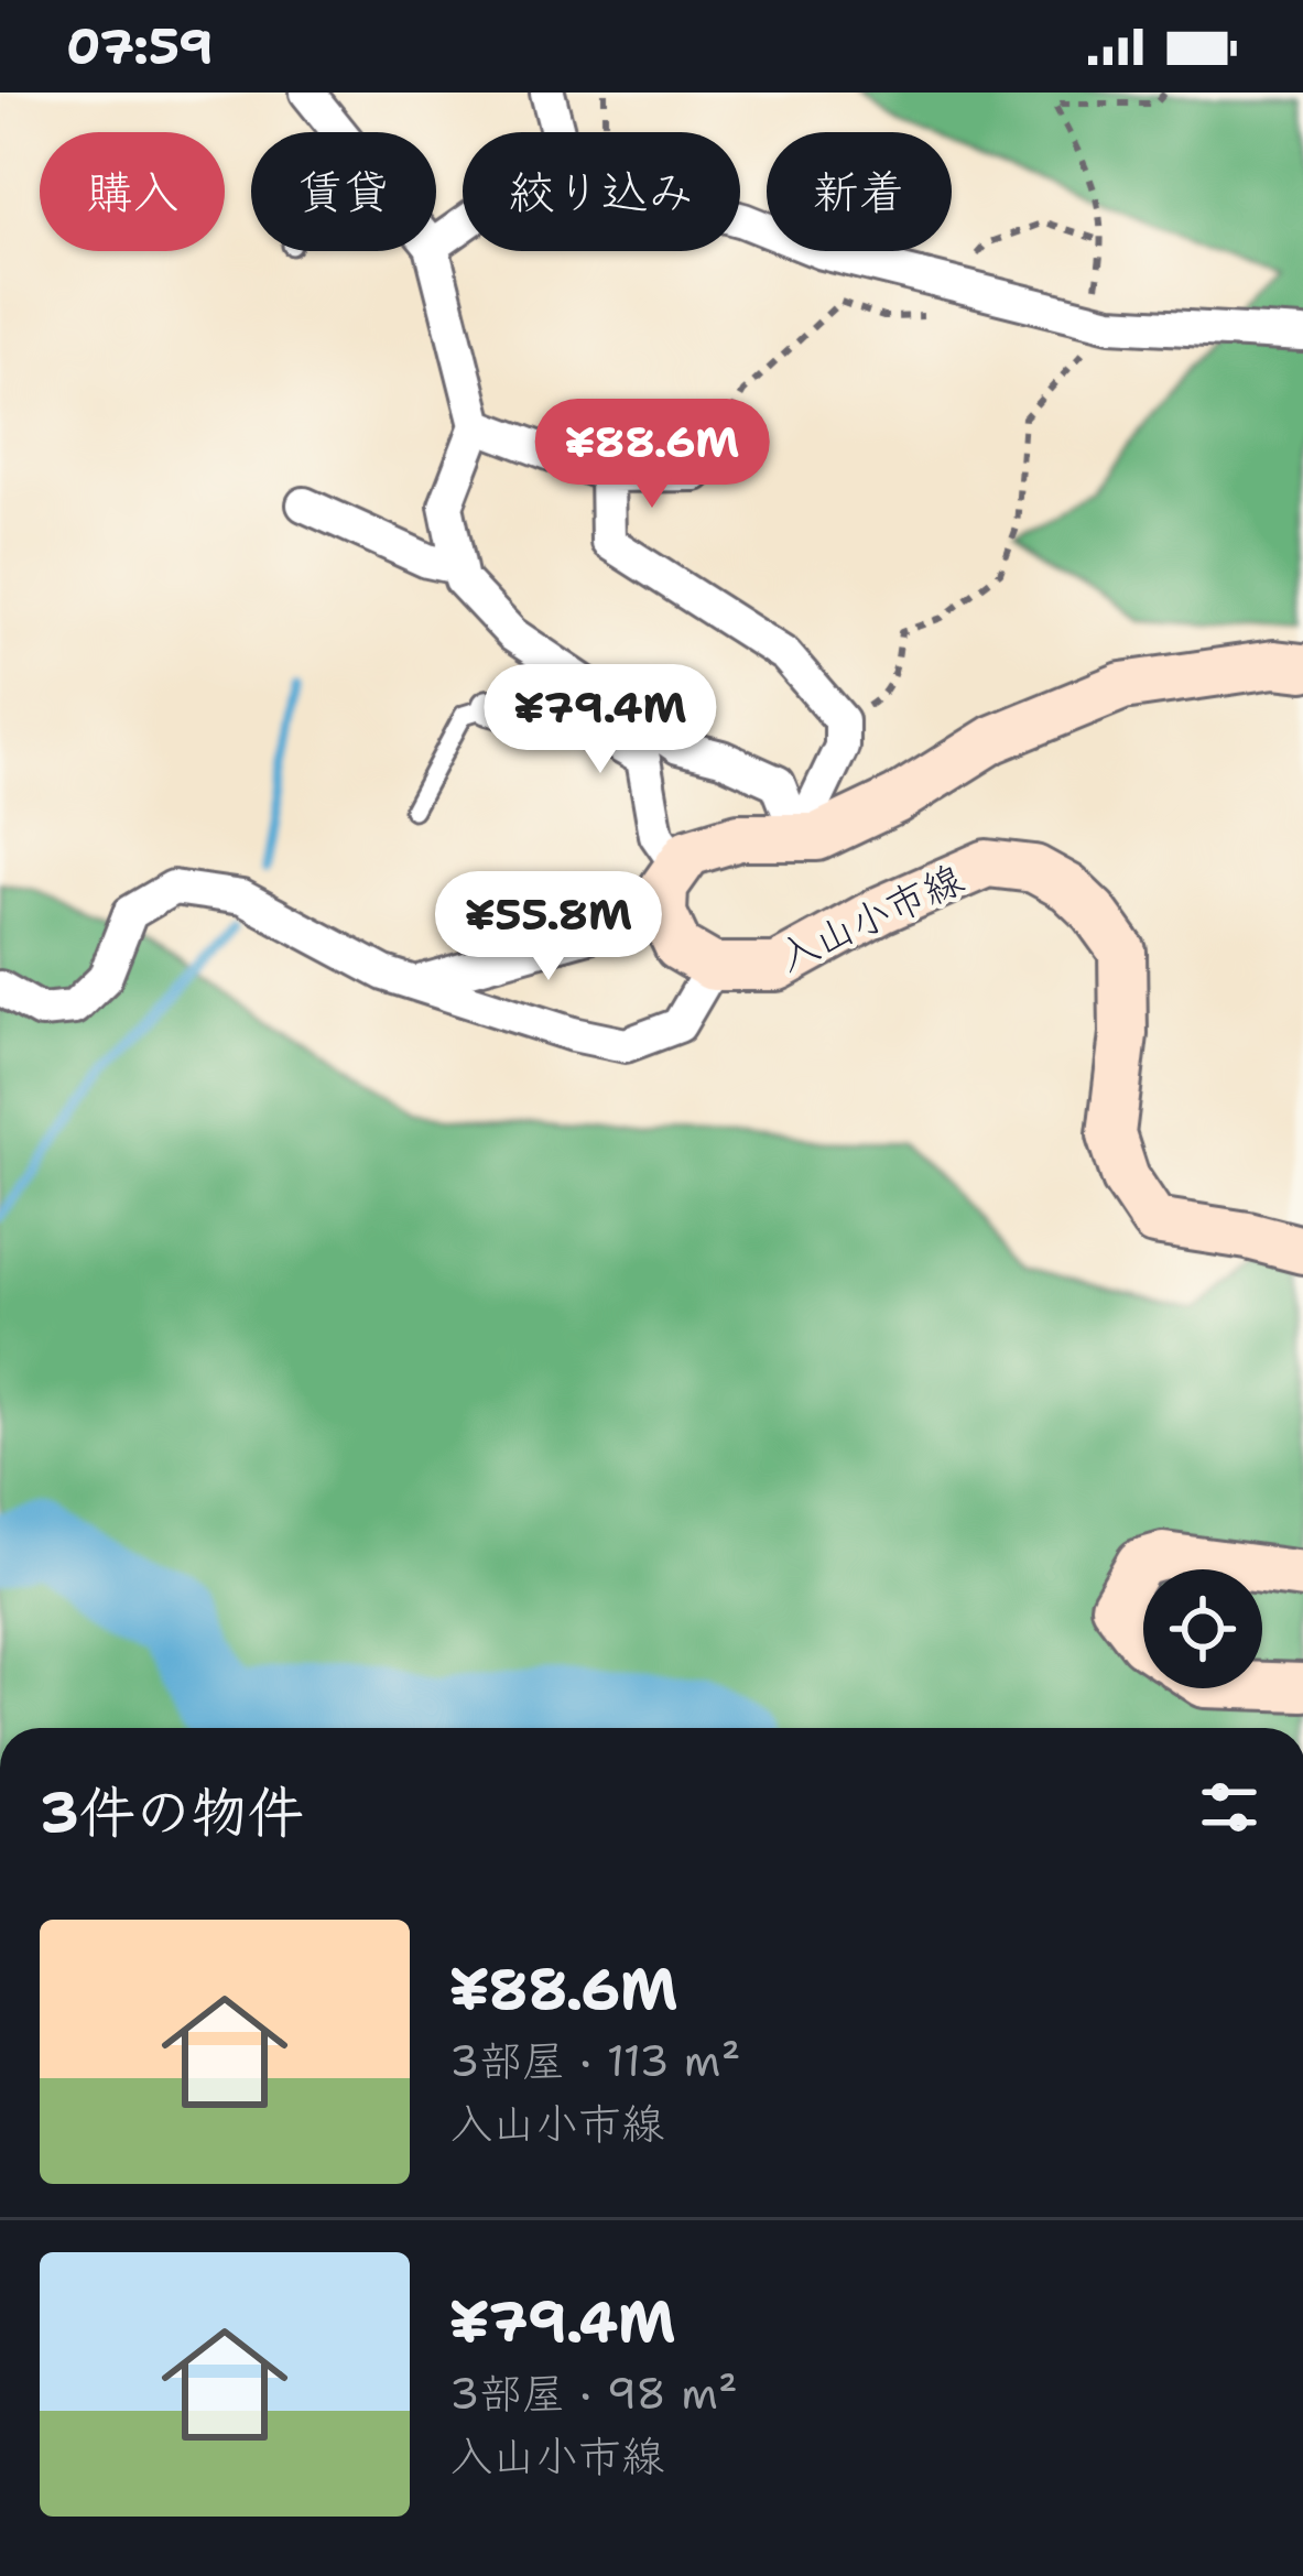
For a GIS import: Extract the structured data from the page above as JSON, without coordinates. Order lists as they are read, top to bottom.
{
  "streets": {
    "main road": ["入山小市線"]
  },
  "page": {
    "status": "07:59",
    "chip": [
      "購入",
      "賃貸",
      "絞り込み",
      "新着"
    ],
    "price": ["¥88.6M", "¥79.4M", "¥55.8M"],
    "heading": "3件の物件",
    "list": [
      {
        "name": "¥88.6M",
        "note": "3部屋 · 113 m² · 入山小市線"
      },
      {
        "name": "¥79.4M",
        "note": "3部屋 · 98 m² · 入山小市線"
      }
    ]
  }
}
